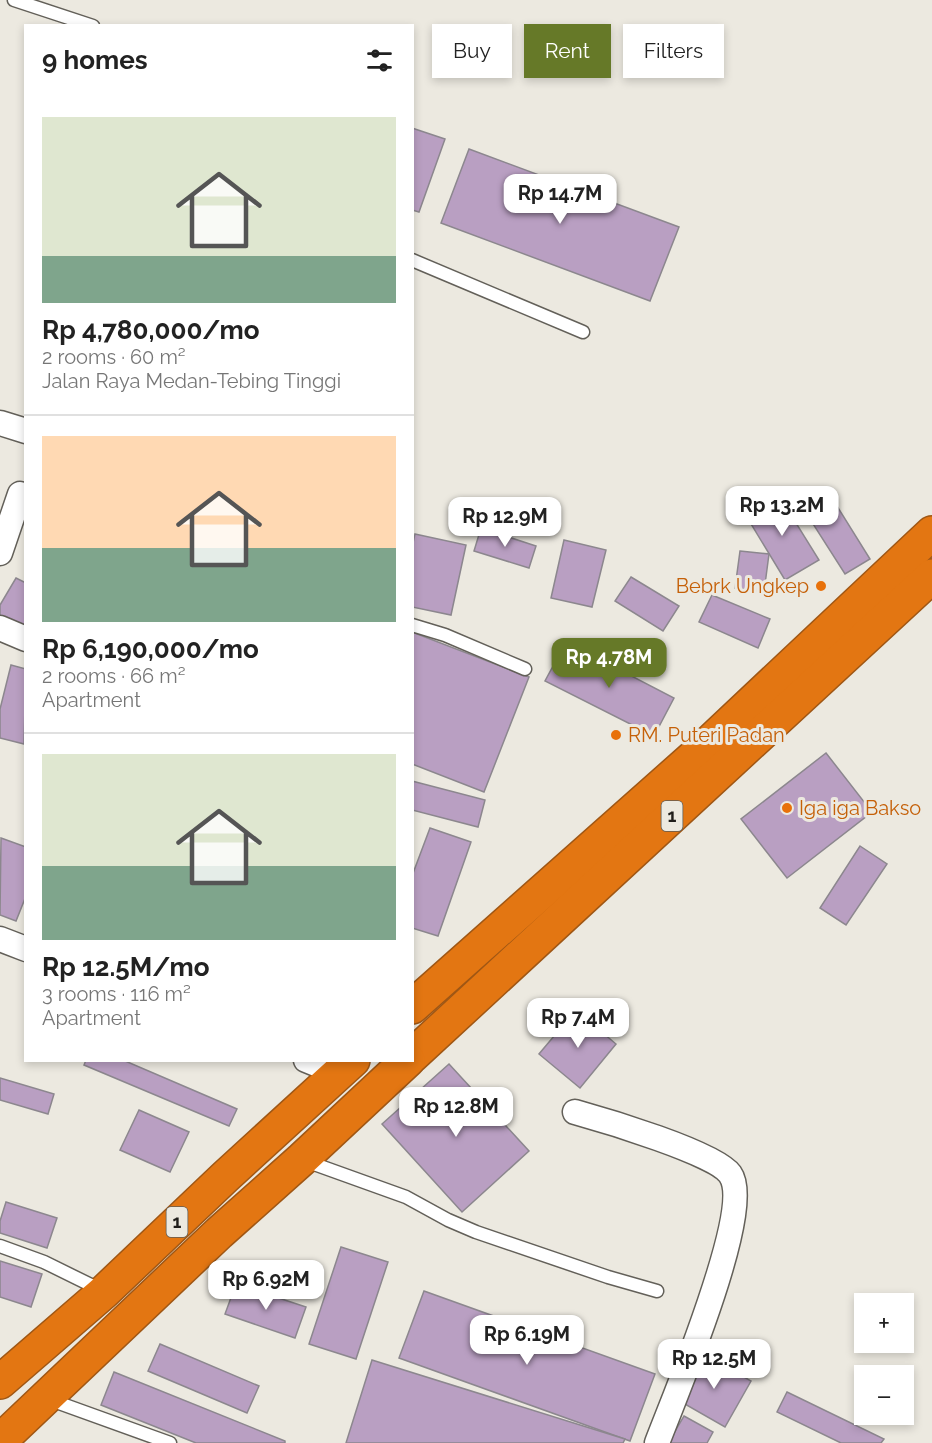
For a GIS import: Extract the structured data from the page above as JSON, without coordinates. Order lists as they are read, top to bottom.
{
  "streets": {
    "highway": ["1"]
  },
  "places": ["Bebrk Ungkep", "RM. Puteri Padan", "Iga iga Bakso"],
  "page": {
    "chip": ["Buy", "Rent", "Filters"],
    "heading": "9 homes",
    "list": [
      {
        "name": "Rp 4,780,000/mo",
        "note": "2 rooms · 60 m² · Jalan Raya Medan-Tebing Tinggi"
      },
      {
        "name": "Rp 6,190,000/mo",
        "note": "2 rooms · 66 m² · Apartment"
      },
      {
        "name": "Rp 12.5M/mo",
        "note": "3 rooms · 116 m² · Apartment"
      }
    ],
    "price": [
      "Rp 14.7M",
      "Rp 13.2M",
      "Rp 12.9M",
      "Rp 4.78M",
      "Rp 7.4M",
      "Rp 12.8M",
      "Rp 6.92M",
      "Rp 6.19M",
      "Rp 12.5M"
    ],
    "map_buttons": ["+", "−"]
  }
}
